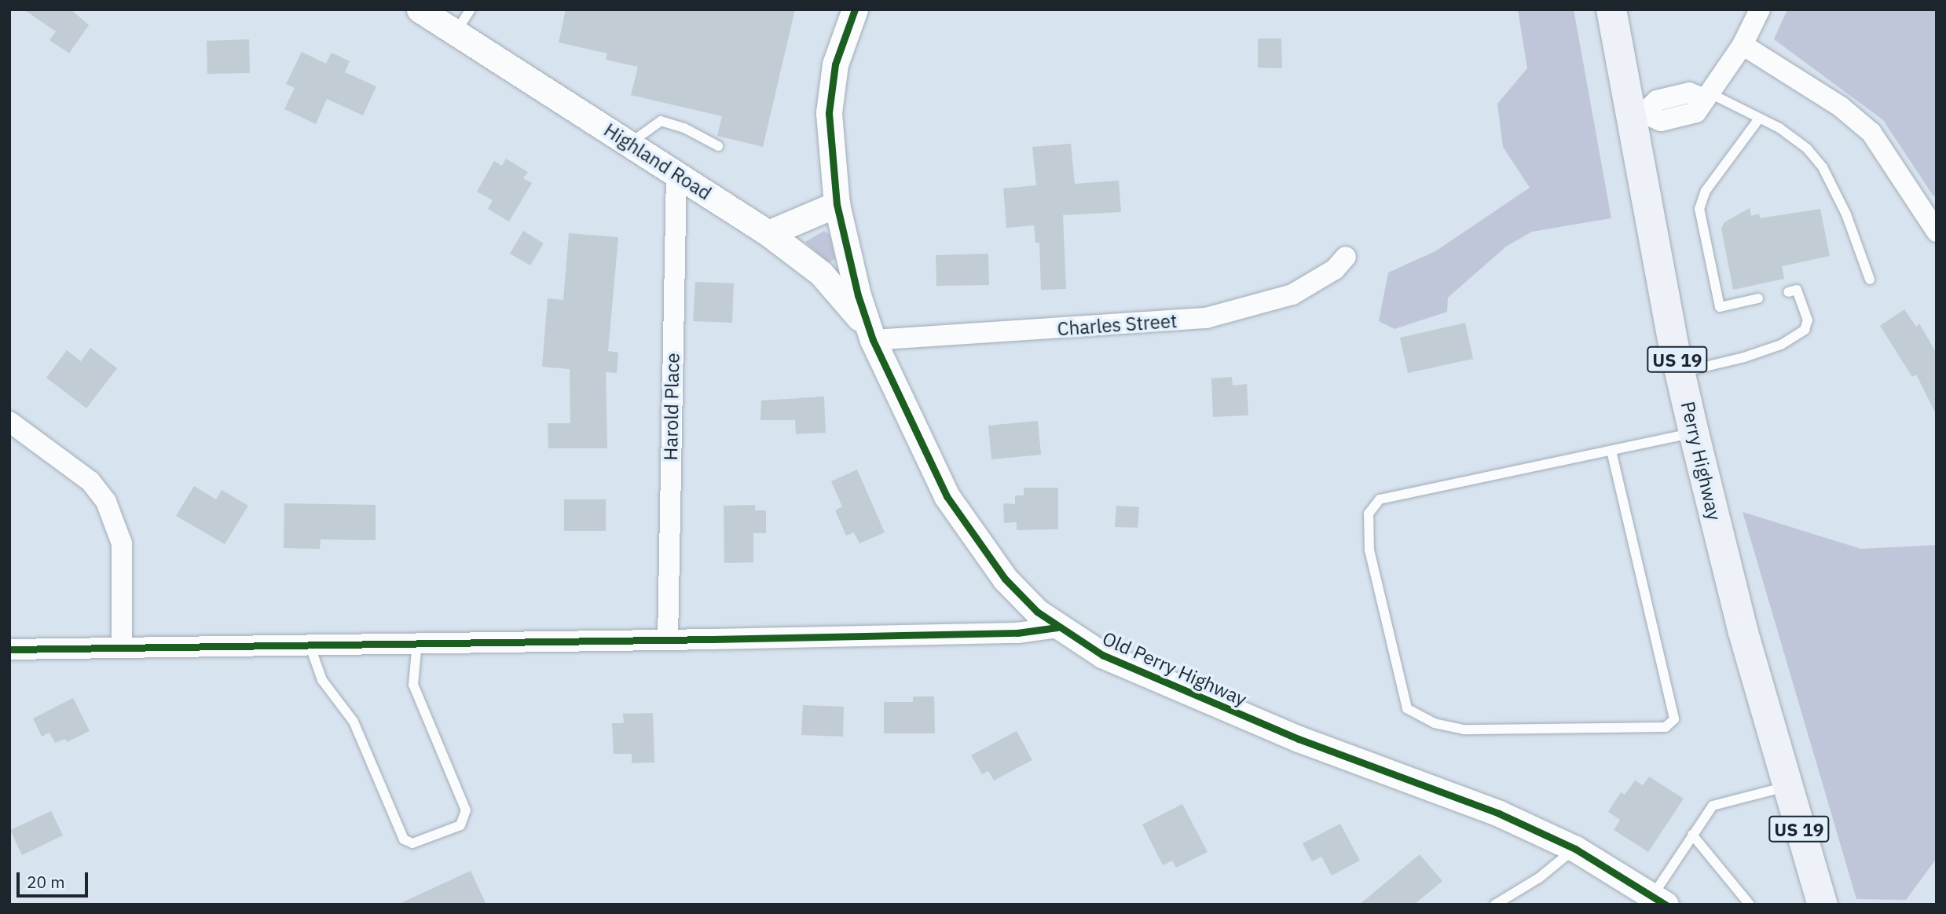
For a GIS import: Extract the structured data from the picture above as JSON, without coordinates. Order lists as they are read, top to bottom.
{
  "streets": {
    "main road": ["US 19", "Perry Highway"],
    "street": [
      "Highland Road",
      "Charles Street",
      "Harold Place",
      "Old Perry Highway"
    ]
  },
  "crossings": [
    ["Highland Road", "Charles Street"],
    ["Highland Road", "Harold Place"],
    ["Highland Road", "Old Perry Highway"],
    ["Charles Street", "Old Perry Highway"]
  ],
  "scale_bar": "20 m"
}
